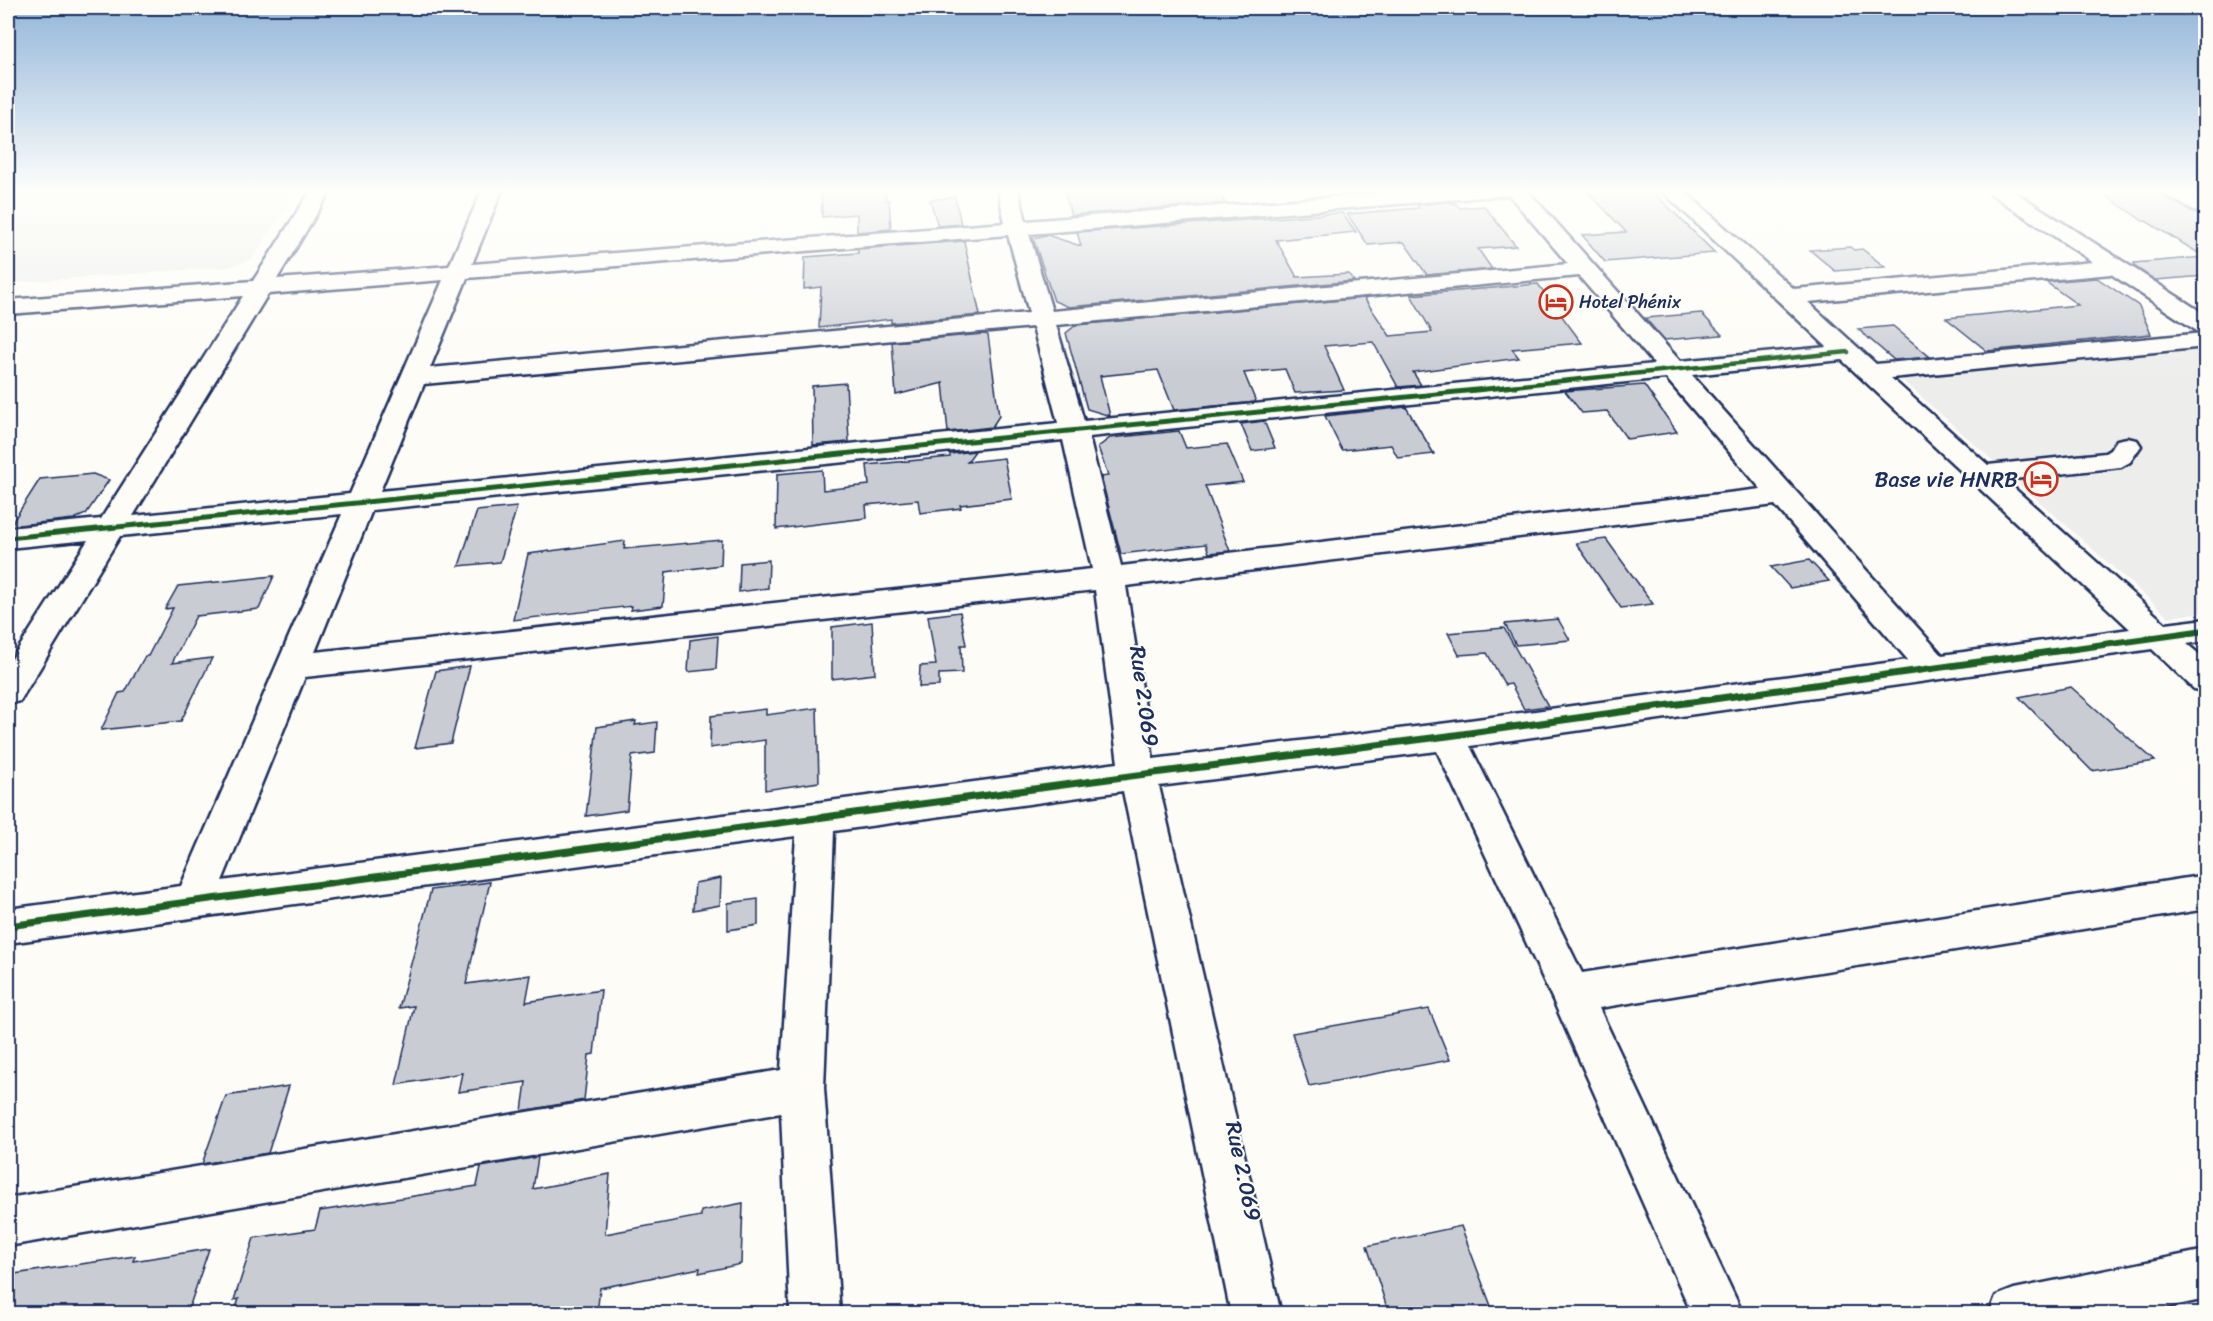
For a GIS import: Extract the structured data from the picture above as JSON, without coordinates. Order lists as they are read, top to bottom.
{
  "streets": {
    "street": ["Rue 2.069"]
  },
  "places": {
    "hotel": ["Hotel Phénix", "Base vie HNRB"]
  }
}
